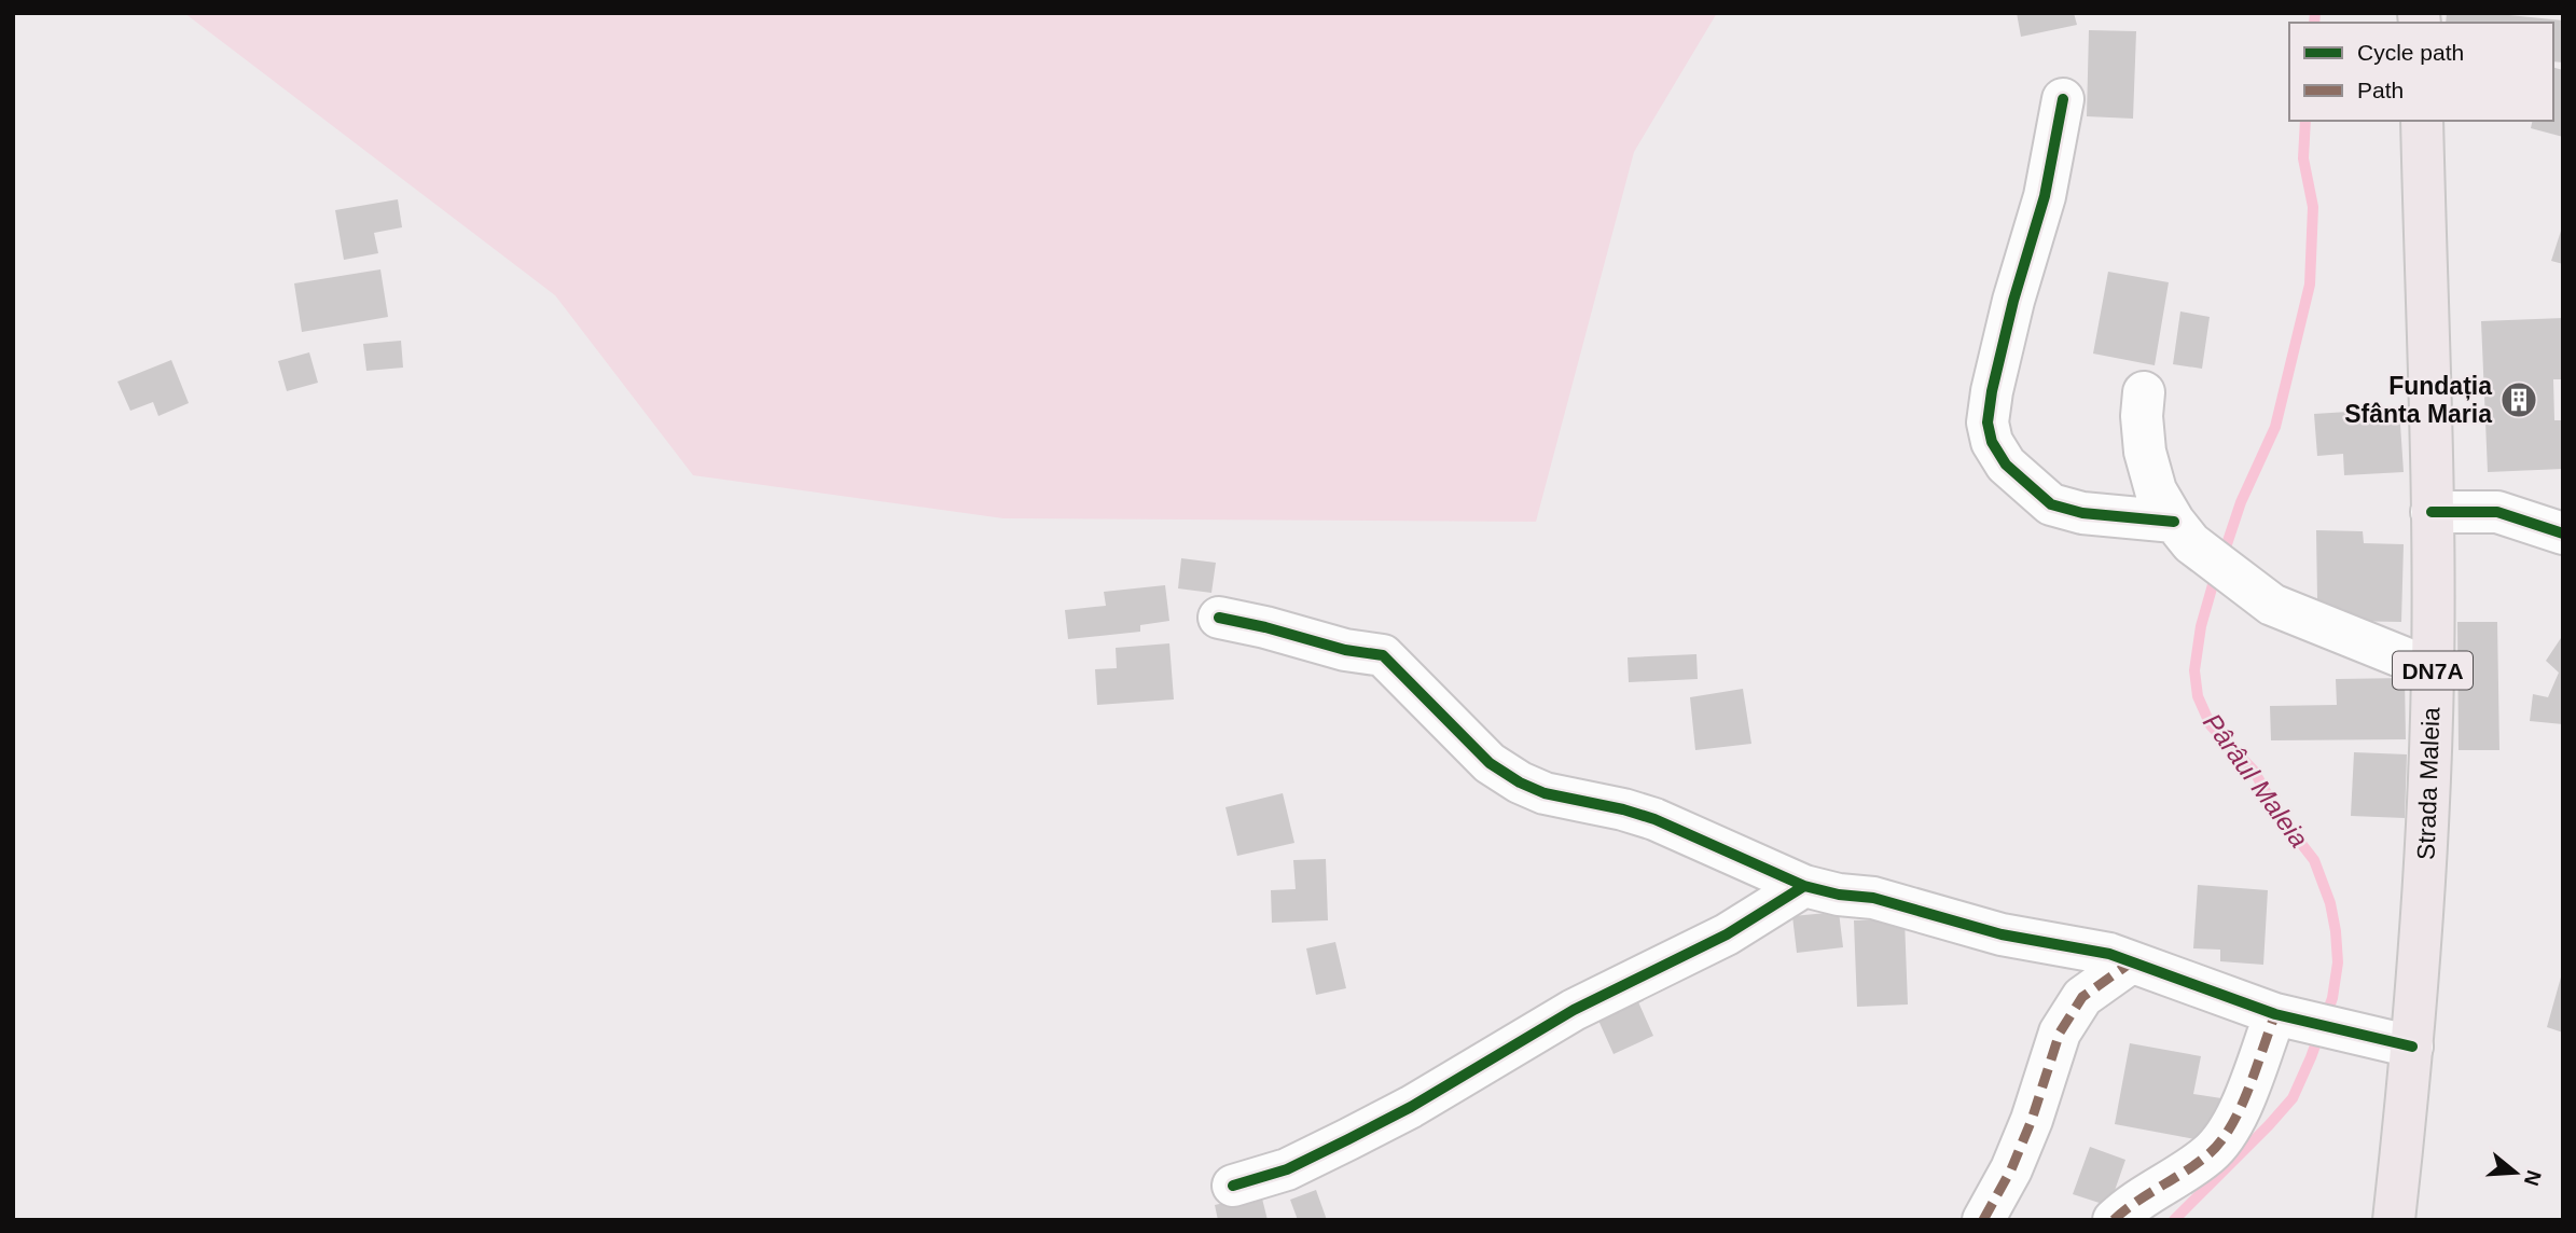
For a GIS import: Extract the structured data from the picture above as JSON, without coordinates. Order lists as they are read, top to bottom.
{
  "streets": {
    "main road": ["DN7A", "Strada Maleia"]
  },
  "water": ["Pârâul Maleia"],
  "places": {
    "building": ["Fundația Sfânta Maria"]
  },
  "legend": ["Cycle path", "Path"],
  "north": "right"
}
